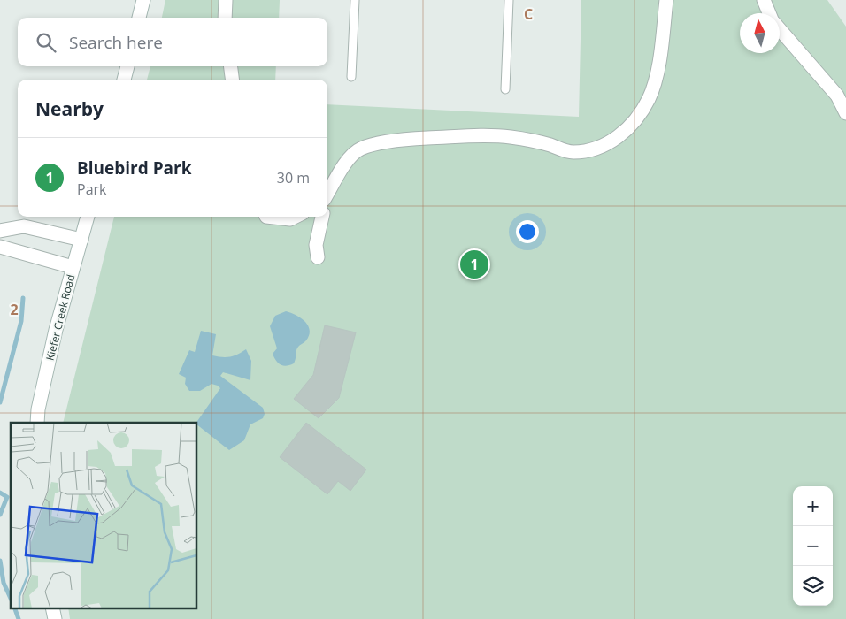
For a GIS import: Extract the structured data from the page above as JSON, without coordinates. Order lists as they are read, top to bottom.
{
  "streets": {
    "street": ["Kiefer Creek Road"]
  },
  "north": "top",
  "page": {
    "search": "Search here",
    "heading": "Nearby",
    "list": [
      {
        "mark": "1",
        "name": "Bluebird Park",
        "note": "Park",
        "value": "30 m"
      }
    ],
    "pins": "1",
    "map_buttons": ["+", "−"]
  },
  "grid": {
    "columns": ["C"],
    "rows": ["2"]
  }
}
